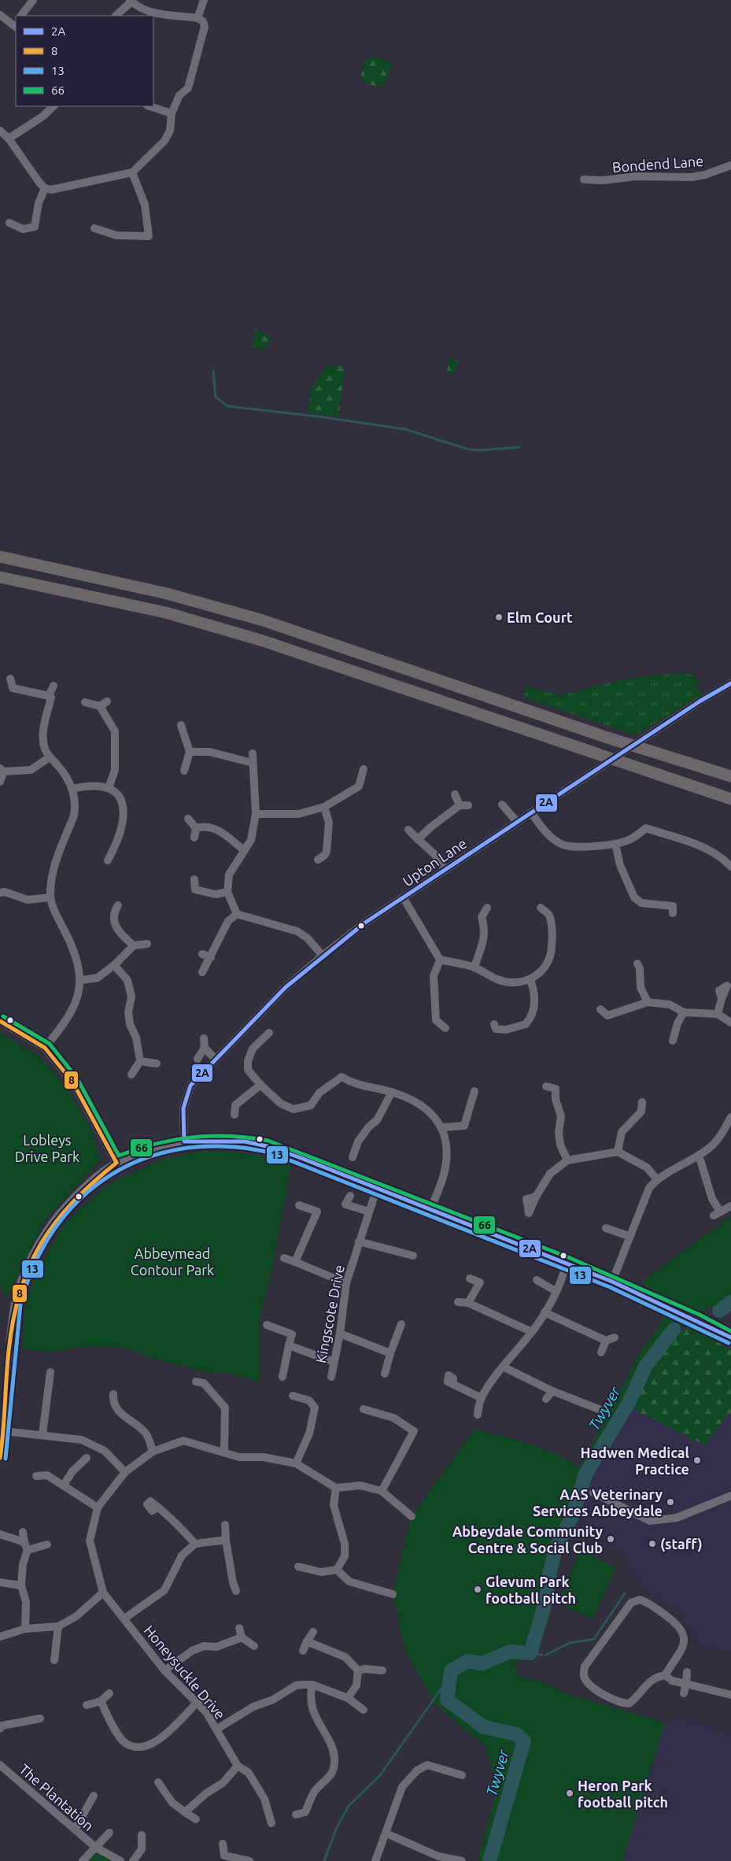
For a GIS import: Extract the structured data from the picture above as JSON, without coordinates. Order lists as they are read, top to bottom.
{
  "streets": {
    "street": [
      "Bondend Lane",
      "Upton Lane",
      "Kingscote Drive",
      "Honeysuckle Drive",
      "The Plantation"
    ]
  },
  "water": ["Twyver"],
  "parks": ["Lobleys Drive Park", "Abbeymead Contour Park"],
  "places": [
    "Elm Court",
    "Hadwen Medical Practice",
    "AAS Veterinary Services Abbeydale",
    "Abbeydale Community Centre & Social Club",
    "(staff)",
    "Glevum Park football pitch",
    "Heron Park football pitch"
  ],
  "lines": [
    "transit line 2A",
    "transit line 66",
    "transit line 8",
    "transit line 13"
  ],
  "legend": [
    "2A",
    "8",
    "13",
    "66"
  ]
}
